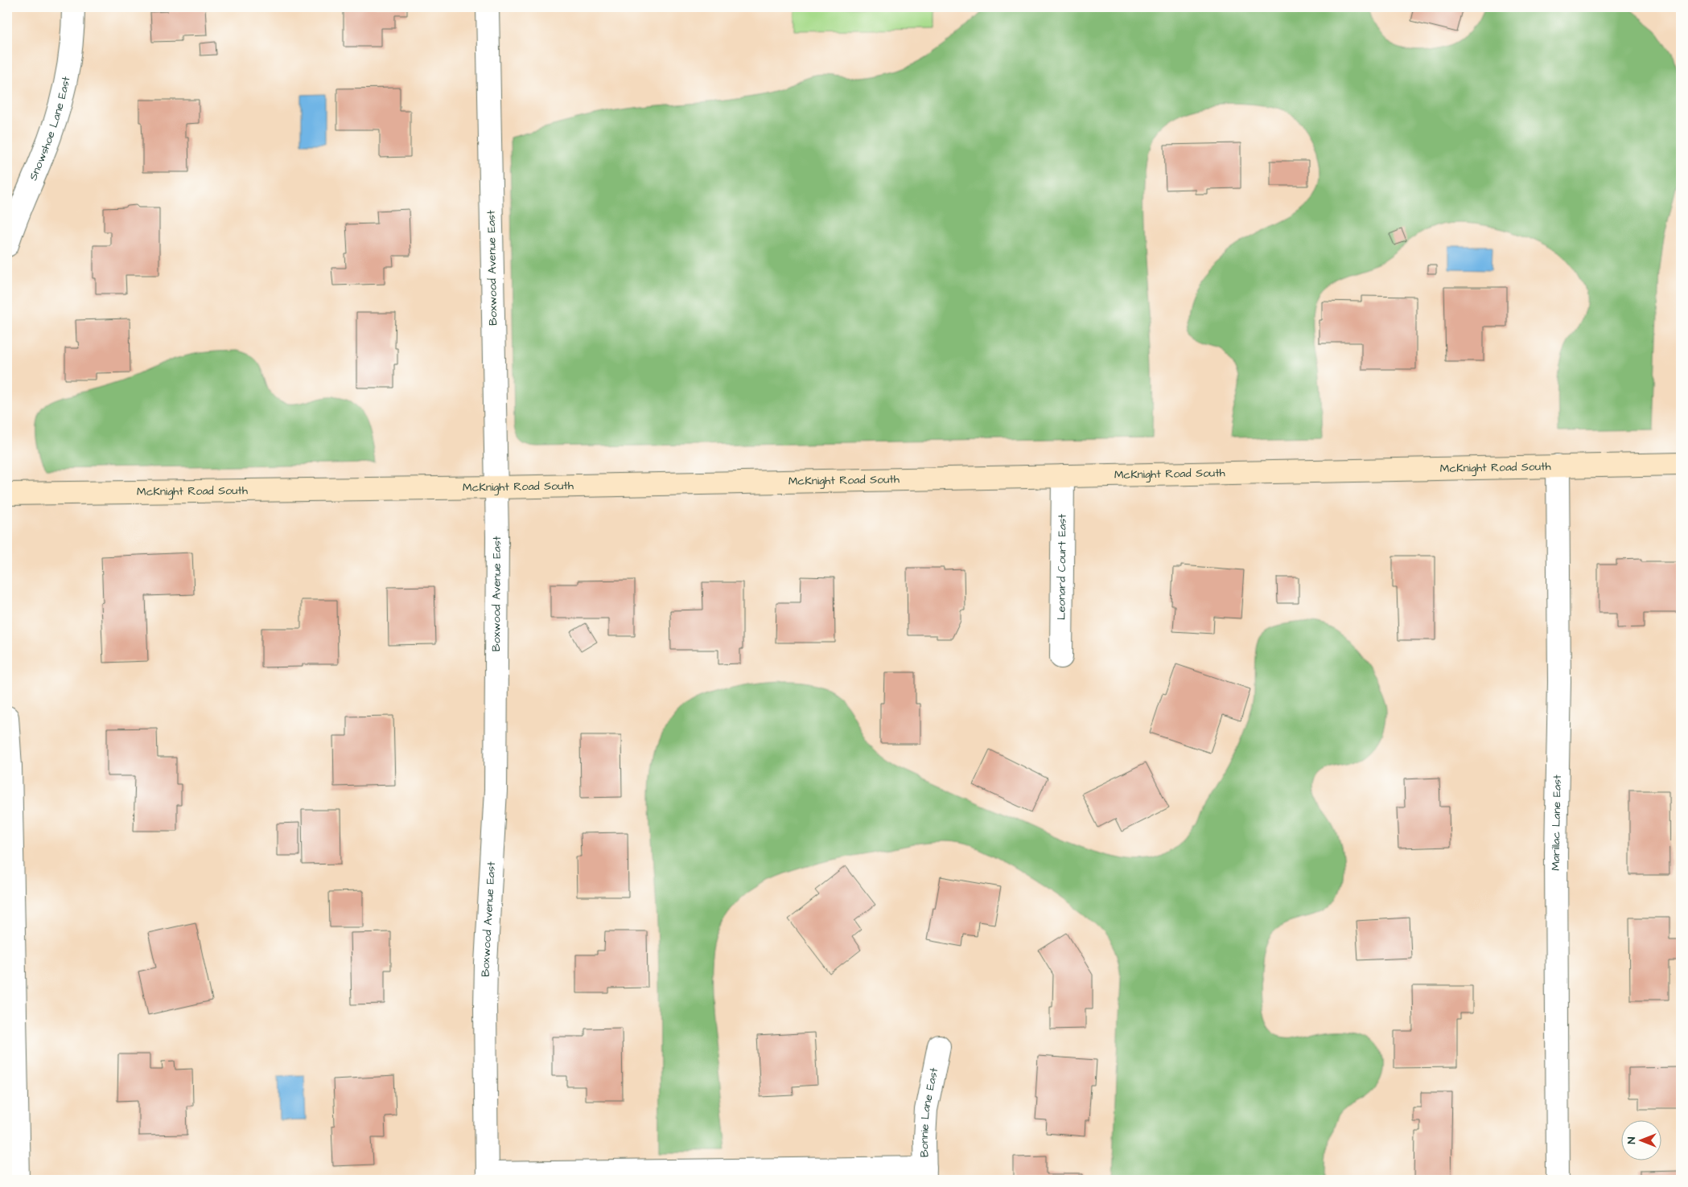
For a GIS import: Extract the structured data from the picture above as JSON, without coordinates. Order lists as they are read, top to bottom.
{
  "streets": {
    "street": [
      "Snowshoe Lane East",
      "Boxwood Avenue East",
      "McKnight Road South",
      "Leonard Court East",
      "Marillac Lane East",
      "Bonnie Lane East"
    ]
  },
  "crossings": [
    ["Boxwood Avenue East", "McKnight Road South"],
    ["McKnight Road South", "Leonard Court East"],
    ["McKnight Road South", "Marillac Lane East"]
  ],
  "north": "left"
}
